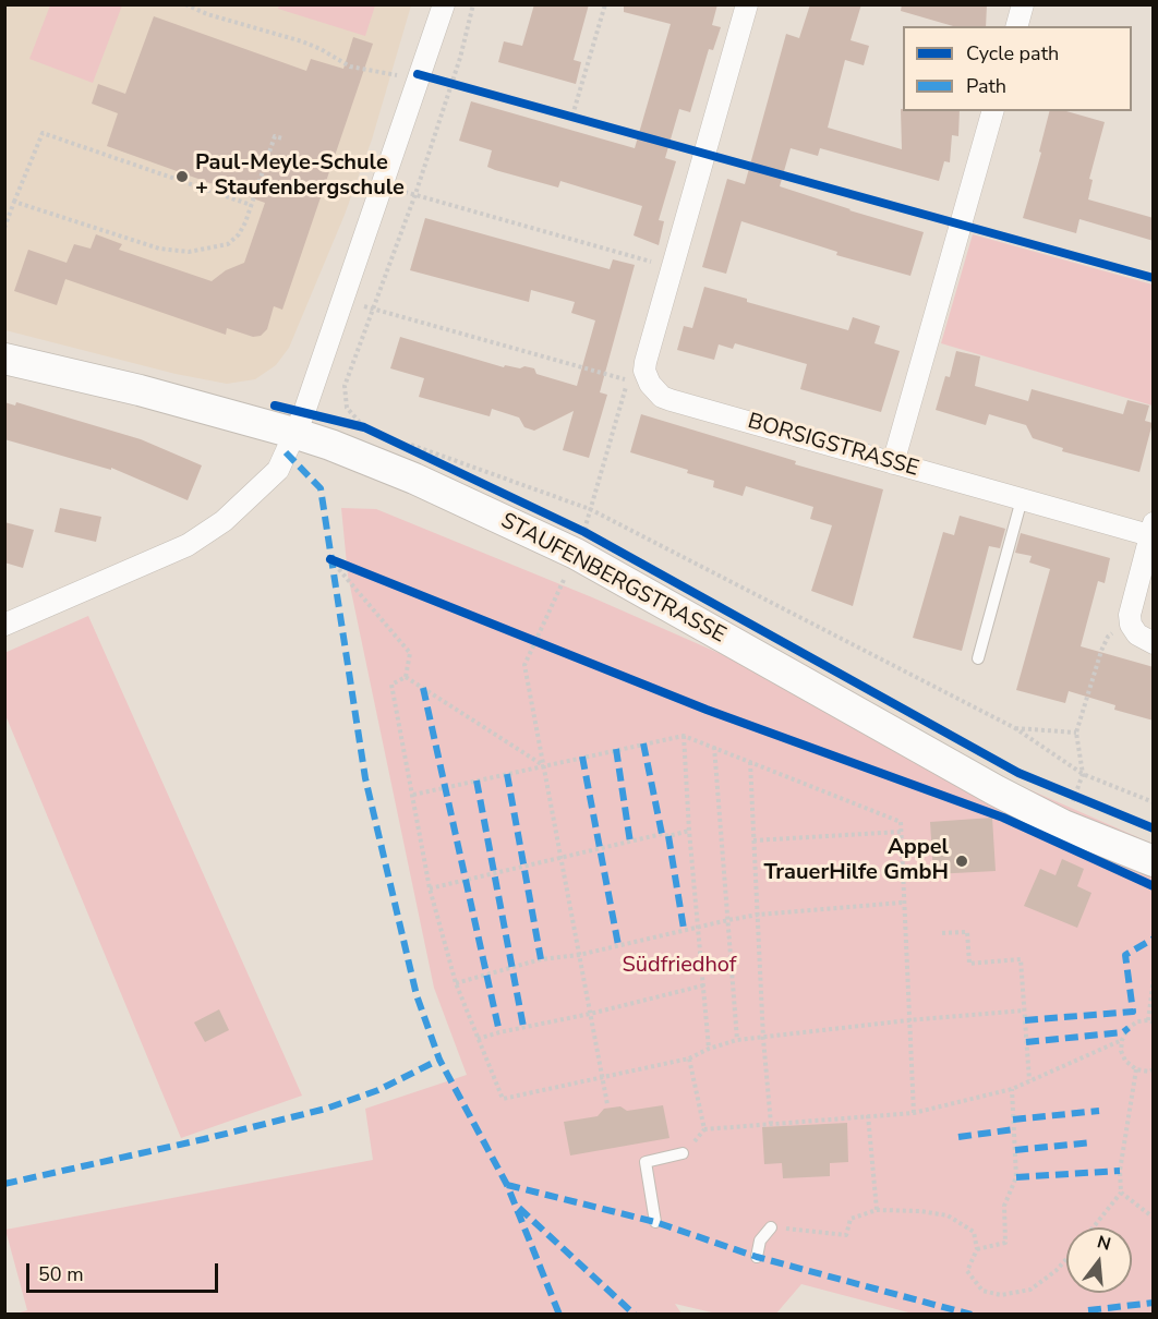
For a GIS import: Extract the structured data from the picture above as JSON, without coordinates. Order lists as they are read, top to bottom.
{
  "streets": {
    "street": ["BORSIGSTRASSE", "STAUFENBERGSTRASSE"]
  },
  "parks": ["Südfriedhof"],
  "places": ["Paul-Meyle-Schule + Staufenbergschule", "Appel TrauerHilfe GmbH"],
  "legend": ["Cycle path", "Path"],
  "scale_bar": "50 m",
  "north": "top"
}
